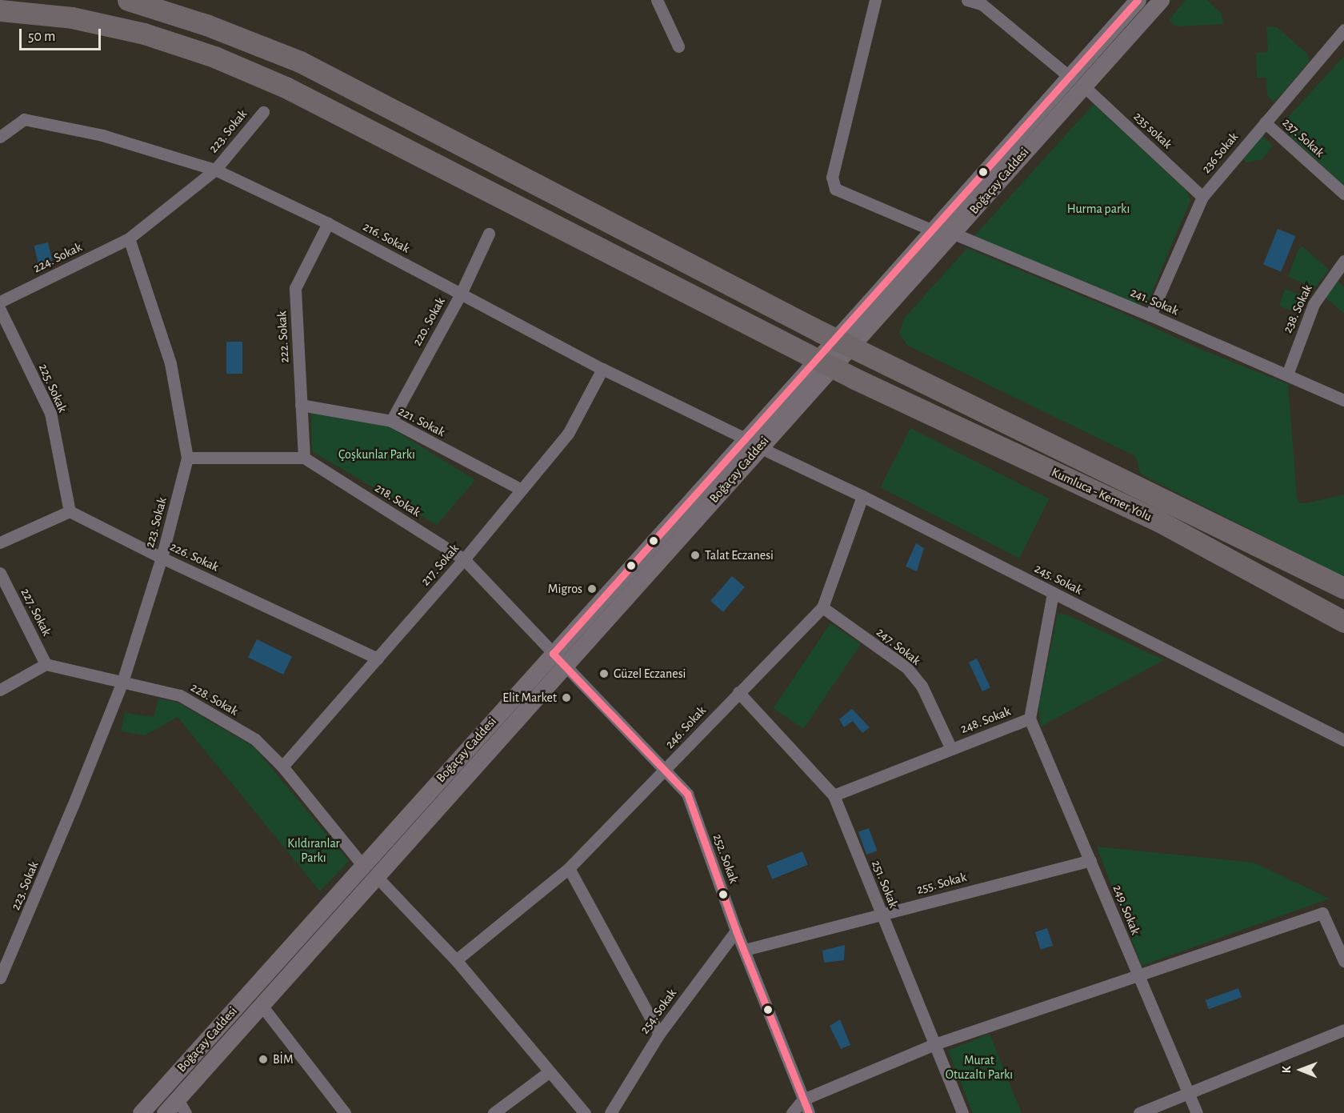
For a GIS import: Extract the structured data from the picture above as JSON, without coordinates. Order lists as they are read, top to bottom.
{
  "streets": {
    "highway": ["Kumluca - Kemer Yolu"],
    "main road": ["Boğaçay Caddesi"],
    "street": [
      "235 sokak",
      "223. Sokak",
      "237. Sokak",
      "236 Sokak",
      "216. Sokak",
      "224. Sokak",
      "241. Sokak",
      "238. Sokak",
      "220. Sokak",
      "222. Sokak",
      "225. Sokak",
      "221. Sokak",
      "218. Sokak",
      "226. Sokak",
      "217. Sokak",
      "245. Sokak",
      "227. Sokak",
      "247. Sokak",
      "228. Sokak",
      "248. Sokak",
      "246. Sokak",
      "252. Sokak",
      "255. Sokak",
      "251. Sokak",
      "249. Sokak",
      "254. Sokak"
    ]
  },
  "crossings": [
    ["235 sokak", "236 Sokak"],
    ["235 sokak", "Boğaçay Caddesi"],
    ["223. Sokak", "216. Sokak"],
    ["223. Sokak", "224. Sokak"],
    ["223. Sokak", "226. Sokak"],
    ["223. Sokak", "228. Sokak"],
    ["237. Sokak", "236 Sokak"],
    ["236 Sokak", "241. Sokak"],
    ["Boğaçay Caddesi", "216. Sokak"],
    ["Boğaçay Caddesi", "241. Sokak"],
    ["Boğaçay Caddesi", "218. Sokak"],
    ["Boğaçay Caddesi", "245. Sokak"],
    ["Boğaçay Caddesi", "228. Sokak"],
    ["Boğaçay Caddesi", "252. Sokak"],
    ["216. Sokak", "220. Sokak"],
    ["216. Sokak", "222. Sokak"],
    ["216. Sokak", "217. Sokak"],
    ["216. Sokak", "245. Sokak"],
    ["241. Sokak", "238. Sokak"],
    ["220. Sokak", "221. Sokak"],
    ["222. Sokak", "221. Sokak"],
    ["222. Sokak", "218. Sokak"],
    ["225. Sokak", "226. Sokak"],
    ["221. Sokak", "217. Sokak"],
    ["218. Sokak", "217. Sokak"],
    ["218. Sokak", "252. Sokak"],
    ["226. Sokak", "217. Sokak"],
    ["217. Sokak", "228. Sokak"],
    ["245. Sokak", "248. Sokak"],
    ["245. Sokak", "246. Sokak"],
    ["227. Sokak", "228. Sokak"],
    ["247. Sokak", "248. Sokak"],
    ["247. Sokak", "246. Sokak"],
    ["248. Sokak", "251. Sokak"],
    ["248. Sokak", "249. Sokak"],
    ["246. Sokak", "252. Sokak"],
    ["246. Sokak", "251. Sokak"],
    ["252. Sokak", "255. Sokak"],
    ["252. Sokak", "254. Sokak"],
    ["255. Sokak", "251. Sokak"],
    ["255. Sokak", "249. Sokak"]
  ],
  "parks": [
    "Hurma parkı",
    "Çoşkunlar Parkı",
    "Kıldıranlar Parkı",
    "Murat Otuzaltı Parkı"
  ],
  "places": [
    "Talat Eczanesi",
    "Migros",
    "Güzel Eczanesi",
    "Elit Market",
    "BİM"
  ],
  "scale_bar": "50 m",
  "north": "left"
}
